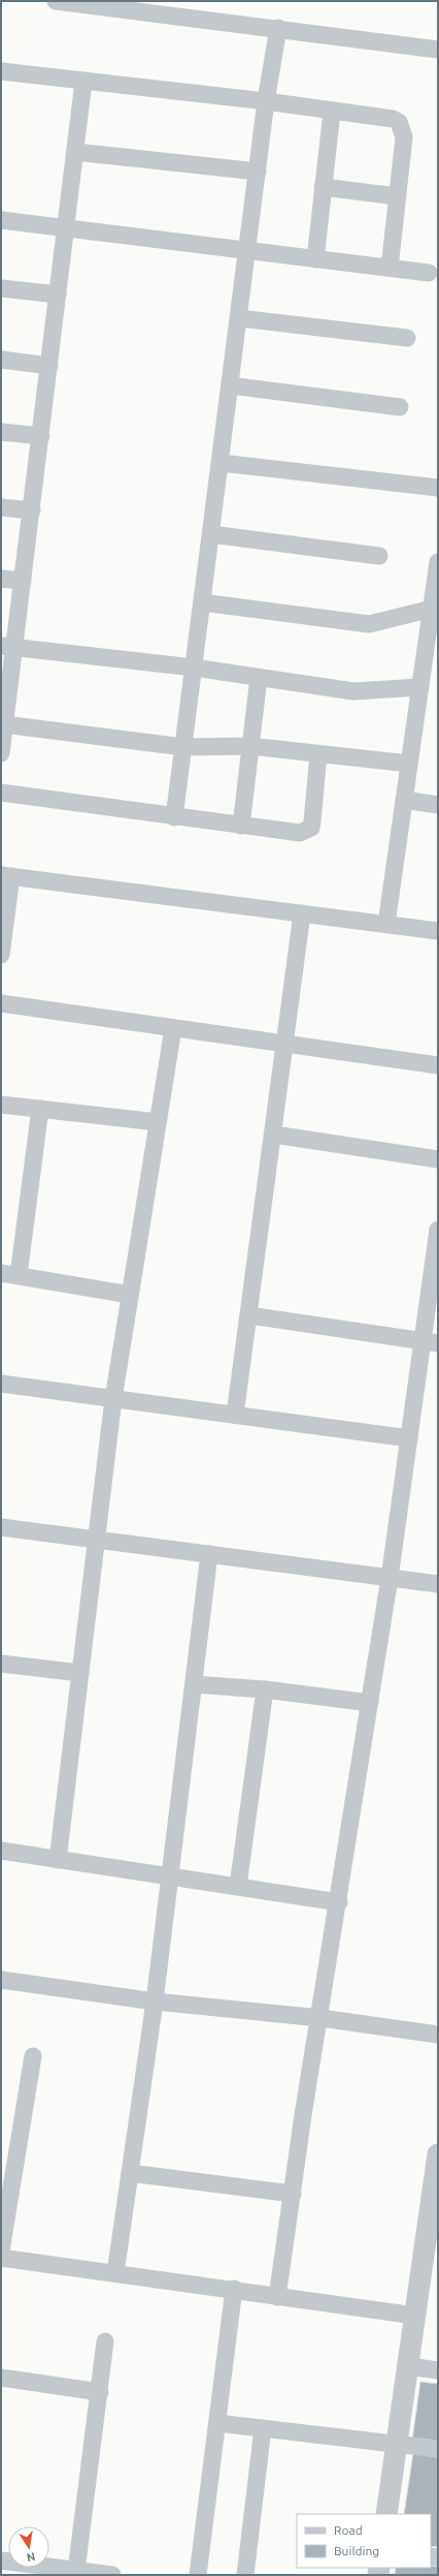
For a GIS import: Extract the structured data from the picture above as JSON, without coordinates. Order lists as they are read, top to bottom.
{
  "legend": ["Road", "Building"],
  "north": "bottom"
}
